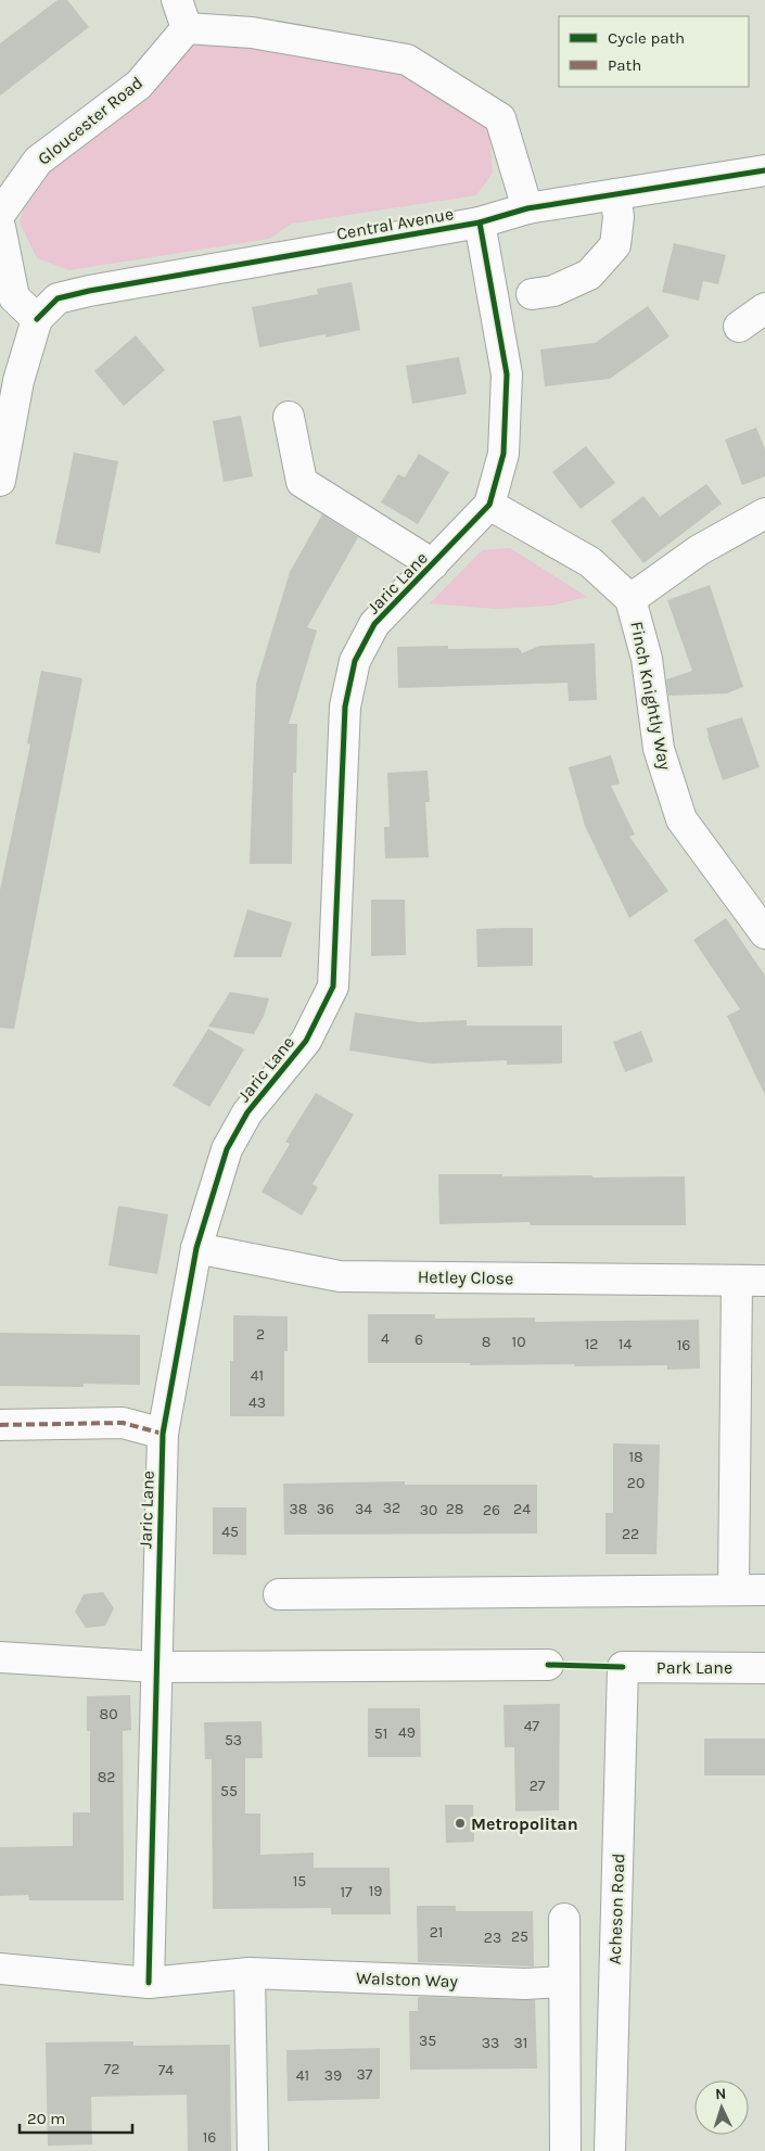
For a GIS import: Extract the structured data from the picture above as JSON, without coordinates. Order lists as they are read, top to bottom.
{
  "streets": {
    "street": [
      "Gloucester Road",
      "Central Avenue",
      "Jaric Lane",
      "Finch Knightly Way",
      "Hetley Close",
      "Park Lane",
      "Acheson Road",
      "Walston Way"
    ]
  },
  "crossings": [
    ["Central Avenue", "Jaric Lane"],
    ["Jaric Lane", "Finch Knightly Way"],
    ["Jaric Lane", "Hetley Close"],
    ["Jaric Lane", "Walston Way"],
    ["Park Lane", "Acheson Road"]
  ],
  "places": ["Metropolitan"],
  "house_numbers": [
    "2",
    "4",
    "6",
    "8",
    "10",
    "12",
    "14",
    "16",
    "41",
    "43",
    "18",
    "20",
    "32",
    "38",
    "36",
    "34",
    "28",
    "24",
    "30",
    "26",
    "45",
    "22",
    "80",
    "47",
    "49",
    "51",
    "53",
    "82",
    "27",
    "55",
    "15",
    "19",
    "17",
    "21",
    "25",
    "23",
    "35",
    "33",
    "31",
    "72",
    "74",
    "37",
    "41",
    "39",
    "16"
  ],
  "legend": ["Cycle path", "Path"],
  "scale_bar": "20 m",
  "north": "top"
}
